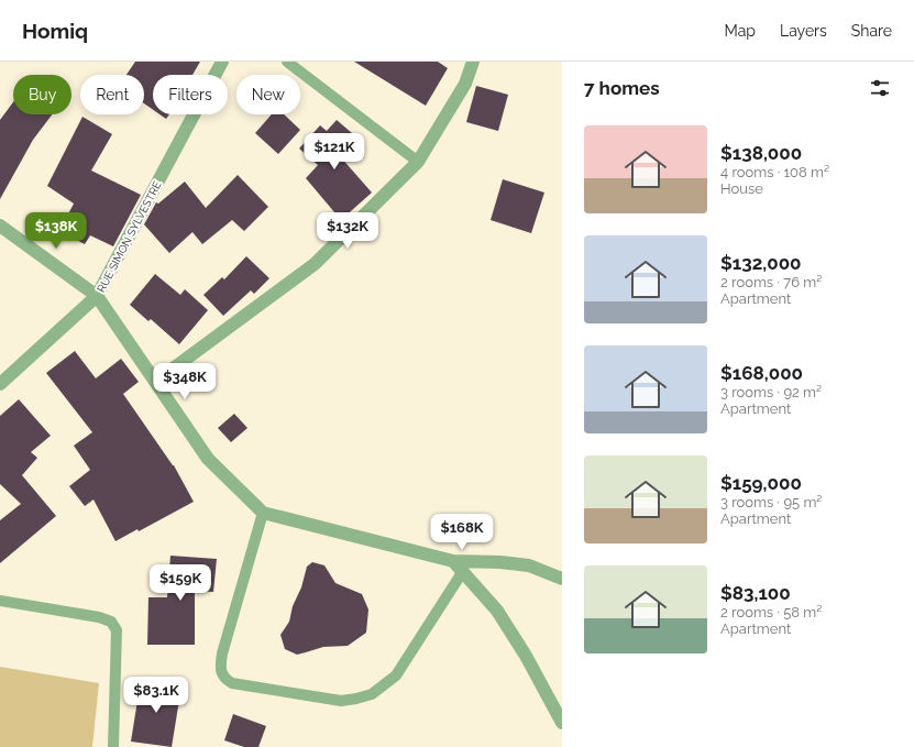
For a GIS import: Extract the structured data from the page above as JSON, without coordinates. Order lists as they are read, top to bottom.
{
  "streets": {
    "street": ["RUE SIMON SYLVESTRE"]
  },
  "page": {
    "header": "Homiq",
    "nav": ["Map", "Layers", "Share"],
    "heading": "7 homes",
    "chip": [
      "Buy",
      "Rent",
      "Filters",
      "New"
    ],
    "list": [
      {
        "name": "$138,000",
        "note": "4 rooms · 108 m² · House"
      },
      {
        "name": "$132,000",
        "note": "2 rooms · 76 m² · Apartment"
      },
      {
        "name": "$168,000",
        "note": "3 rooms · 92 m² · Apartment"
      },
      {
        "name": "$159,000",
        "note": "3 rooms · 95 m² · Apartment"
      },
      {
        "name": "$83,100",
        "note": "2 rooms · 58 m² · Apartment"
      }
    ],
    "price": [
      "$121K",
      "$138K",
      "$132K",
      "$348K",
      "$168K",
      "$159K",
      "$83.1K"
    ]
  }
}
